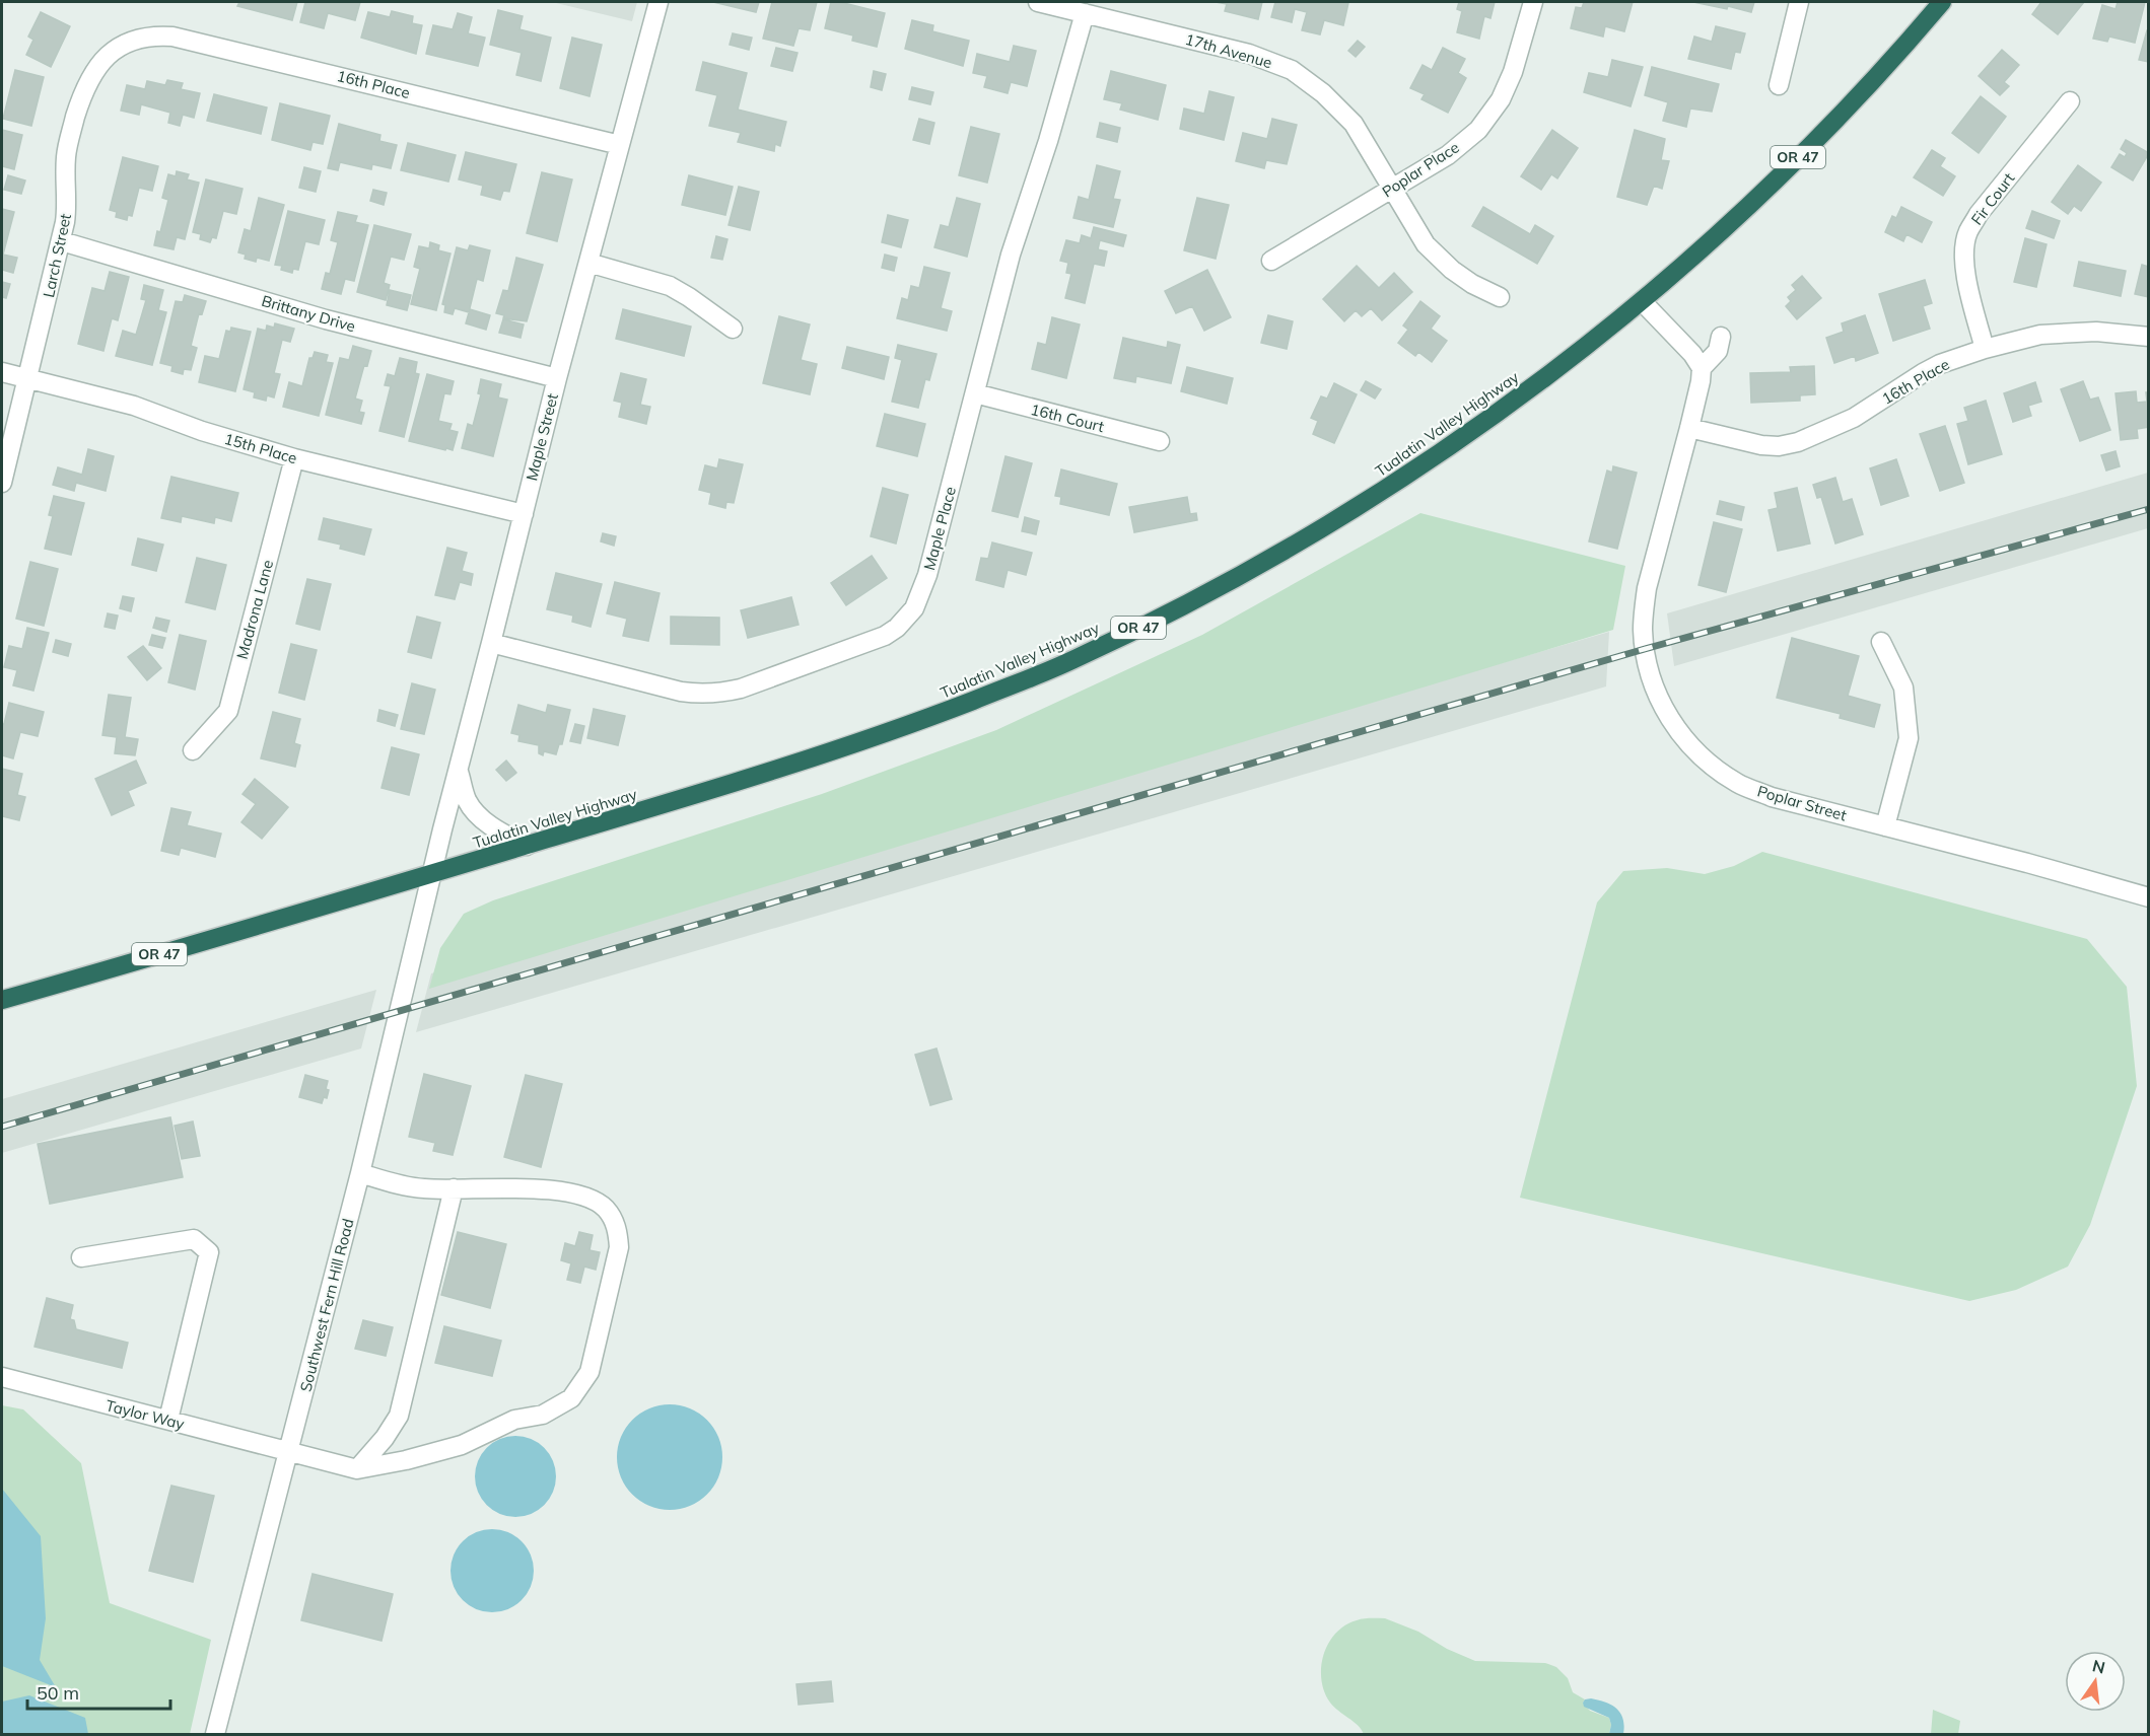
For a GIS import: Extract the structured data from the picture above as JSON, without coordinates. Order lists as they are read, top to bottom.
{
  "streets": {
    "highway": ["OR 47", "Tualatin Valley Highway"],
    "street": [
      "17th Avenue",
      "16th Place",
      "Poplar Place",
      "Fir Court",
      "Larch Street",
      "Brittany Drive",
      "16th Court",
      "Maple Street",
      "15th Place",
      "Maple Place",
      "Madrona Lane",
      "Poplar Street",
      "Southwest Fern Hill Road",
      "Taylor Way"
    ]
  },
  "crossings": [
    ["17th Avenue", "Poplar Place"],
    ["17th Avenue", "Maple Place"],
    ["16th Place", "Fir Court"],
    ["16th Place", "Larch Street"],
    ["16th Place", "Maple Street"],
    ["16th Place", "Poplar Street"],
    ["Larch Street", "Brittany Drive"],
    ["Larch Street", "15th Place"],
    ["Brittany Drive", "Maple Street"],
    ["16th Court", "Maple Place"],
    ["Tualatin Valley Highway", "Maple Street"],
    ["Tualatin Valley Highway", "Southwest Fern Hill Road"],
    ["Maple Street", "15th Place"],
    ["Maple Street", "Maple Place"],
    ["Maple Street", "Southwest Fern Hill Road"],
    ["15th Place", "Madrona Lane"],
    ["Southwest Fern Hill Road", "Taylor Way"]
  ],
  "scale_bar": "50 m",
  "north": "top"
}
